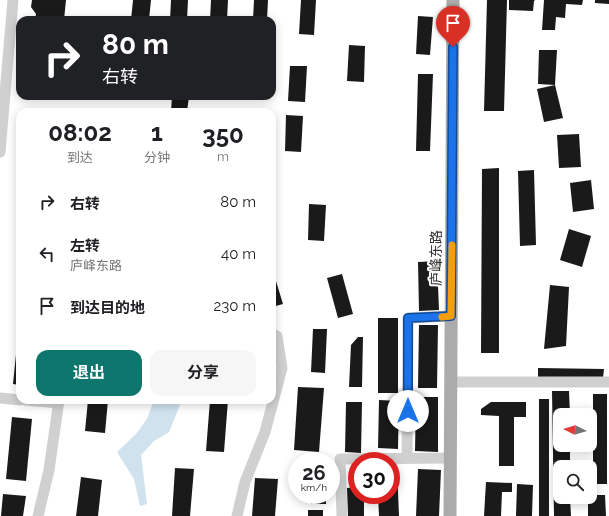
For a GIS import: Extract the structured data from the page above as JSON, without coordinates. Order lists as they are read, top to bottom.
{
  "streets": {
    "main road": ["庐峰东路"]
  },
  "north": "left",
  "page": {
    "turn": ["80 m", "右转"],
    "eta": [
      "08:02",
      "到达",
      "1",
      "分钟",
      "350",
      "m"
    ],
    "list": [
      {
        "name": "右转",
        "value": "80 m"
      },
      {
        "name": "左转",
        "note": "庐峰东路",
        "value": "40 m"
      },
      {
        "name": "到达目的地",
        "value": "230 m"
      }
    ],
    "buttons": ["退出", "分享"],
    "speed": "26 km/h",
    "limit": "30"
  }
}
